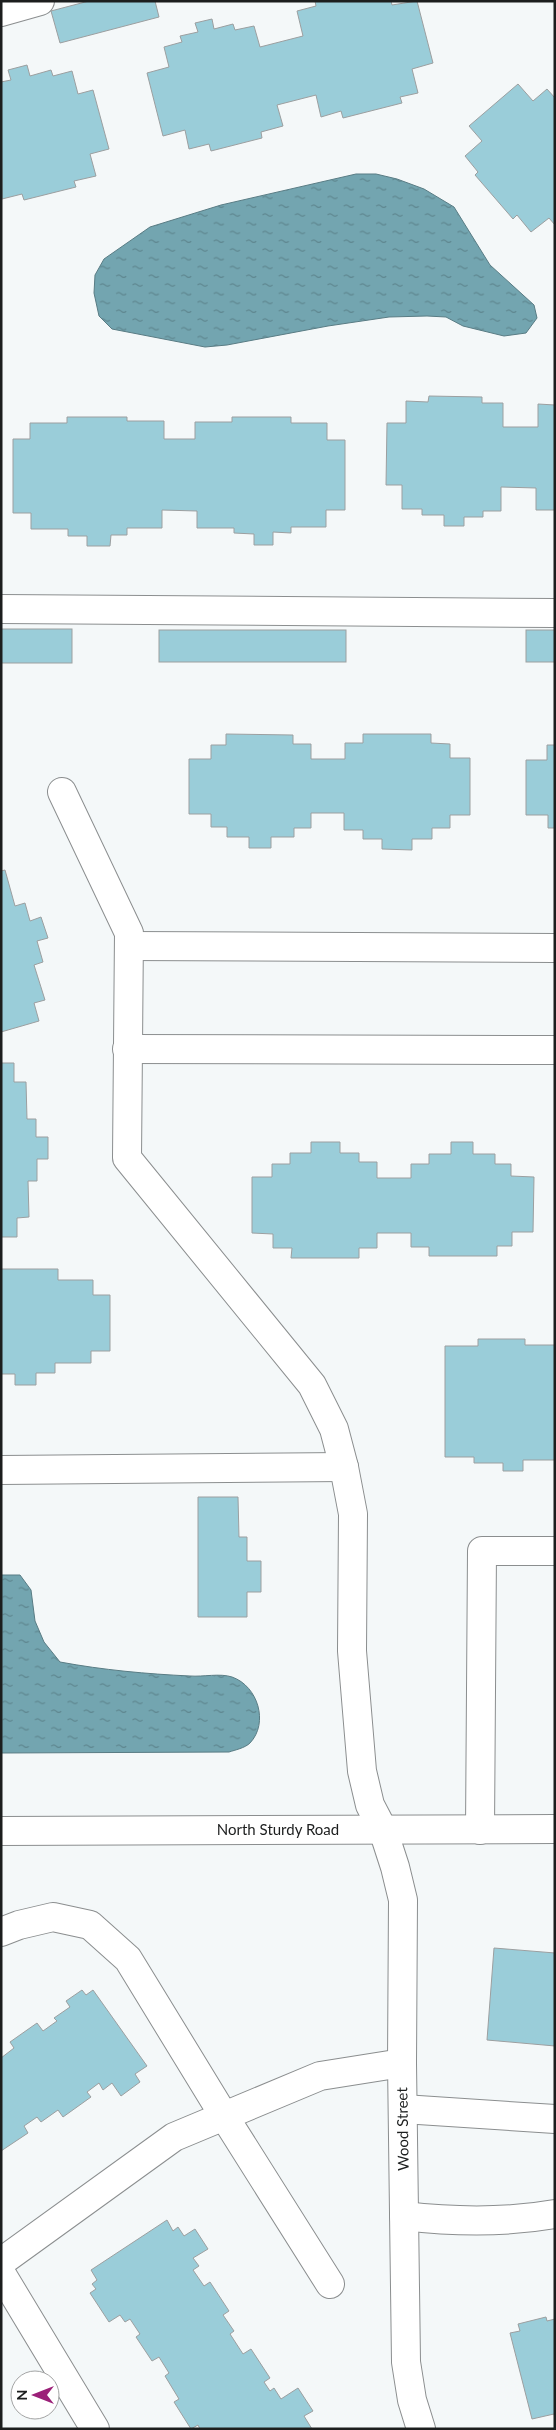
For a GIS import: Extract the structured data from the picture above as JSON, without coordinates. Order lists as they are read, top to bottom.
{
  "streets": {
    "street": ["North Sturdy Road", "Wood Street"]
  },
  "crossings": [
    ["North Sturdy Road", "Wood Street"]
  ],
  "north": "left"
}
